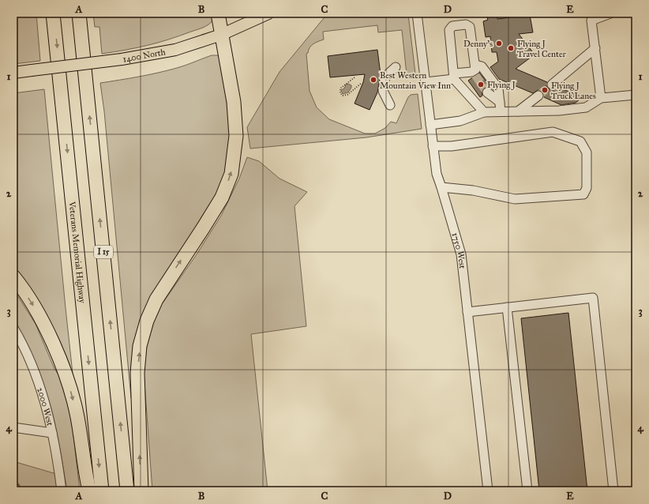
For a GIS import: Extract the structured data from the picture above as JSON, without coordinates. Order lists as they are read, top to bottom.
{
  "streets": {
    "highway": ["Veterans Memorial Highway", "I 15"],
    "main road": ["1400 North"],
    "street": ["1750 West", "2000 West"]
  },
  "places": [
    "Denny's",
    "Flying J Travel Center",
    "Best Western Mountain View Inn",
    "Flying J",
    "Flying J Truck Lanes"
  ],
  "grid": {
    "columns": [
      "A",
      "B",
      "C",
      "D",
      "E"
    ],
    "rows": [
      "1",
      "2",
      "3",
      "4"
    ]
  }
}
